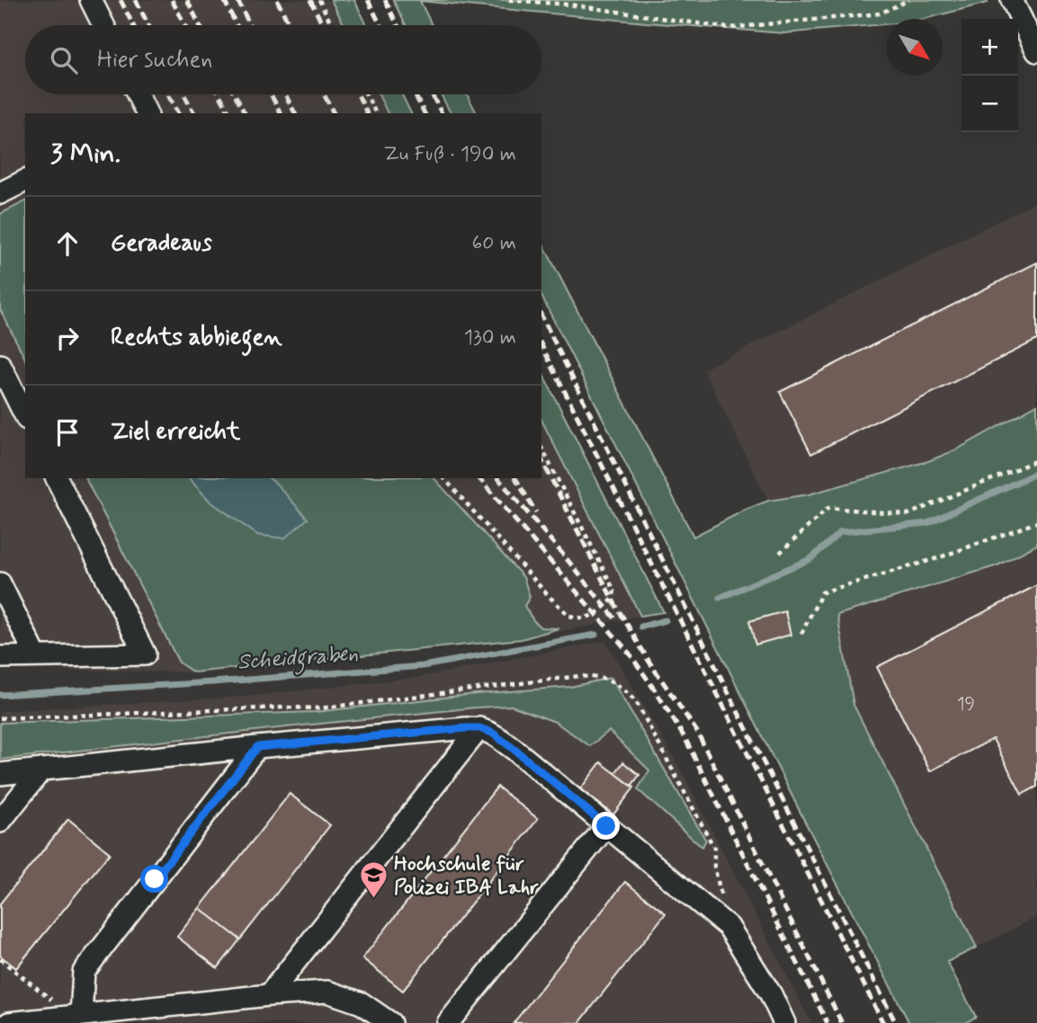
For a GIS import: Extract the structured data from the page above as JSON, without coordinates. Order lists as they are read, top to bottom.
{
  "water": ["Scheidgraben"],
  "places": {
    "school or university": ["Hochschule für Polizei IBA Lahr"]
  },
  "house_numbers": ["19"],
  "north": "bottom right",
  "page": {
    "map_buttons": ["+", "−"],
    "search": "Hier suchen",
    "heading": ["3 Min.", "Zu Fuß · 190 m"],
    "list": [
      ["Geradeaus", "60 m"],
      ["Rechts abbiegen", "130 m"],
      "Ziel erreicht"
    ]
  }
}
